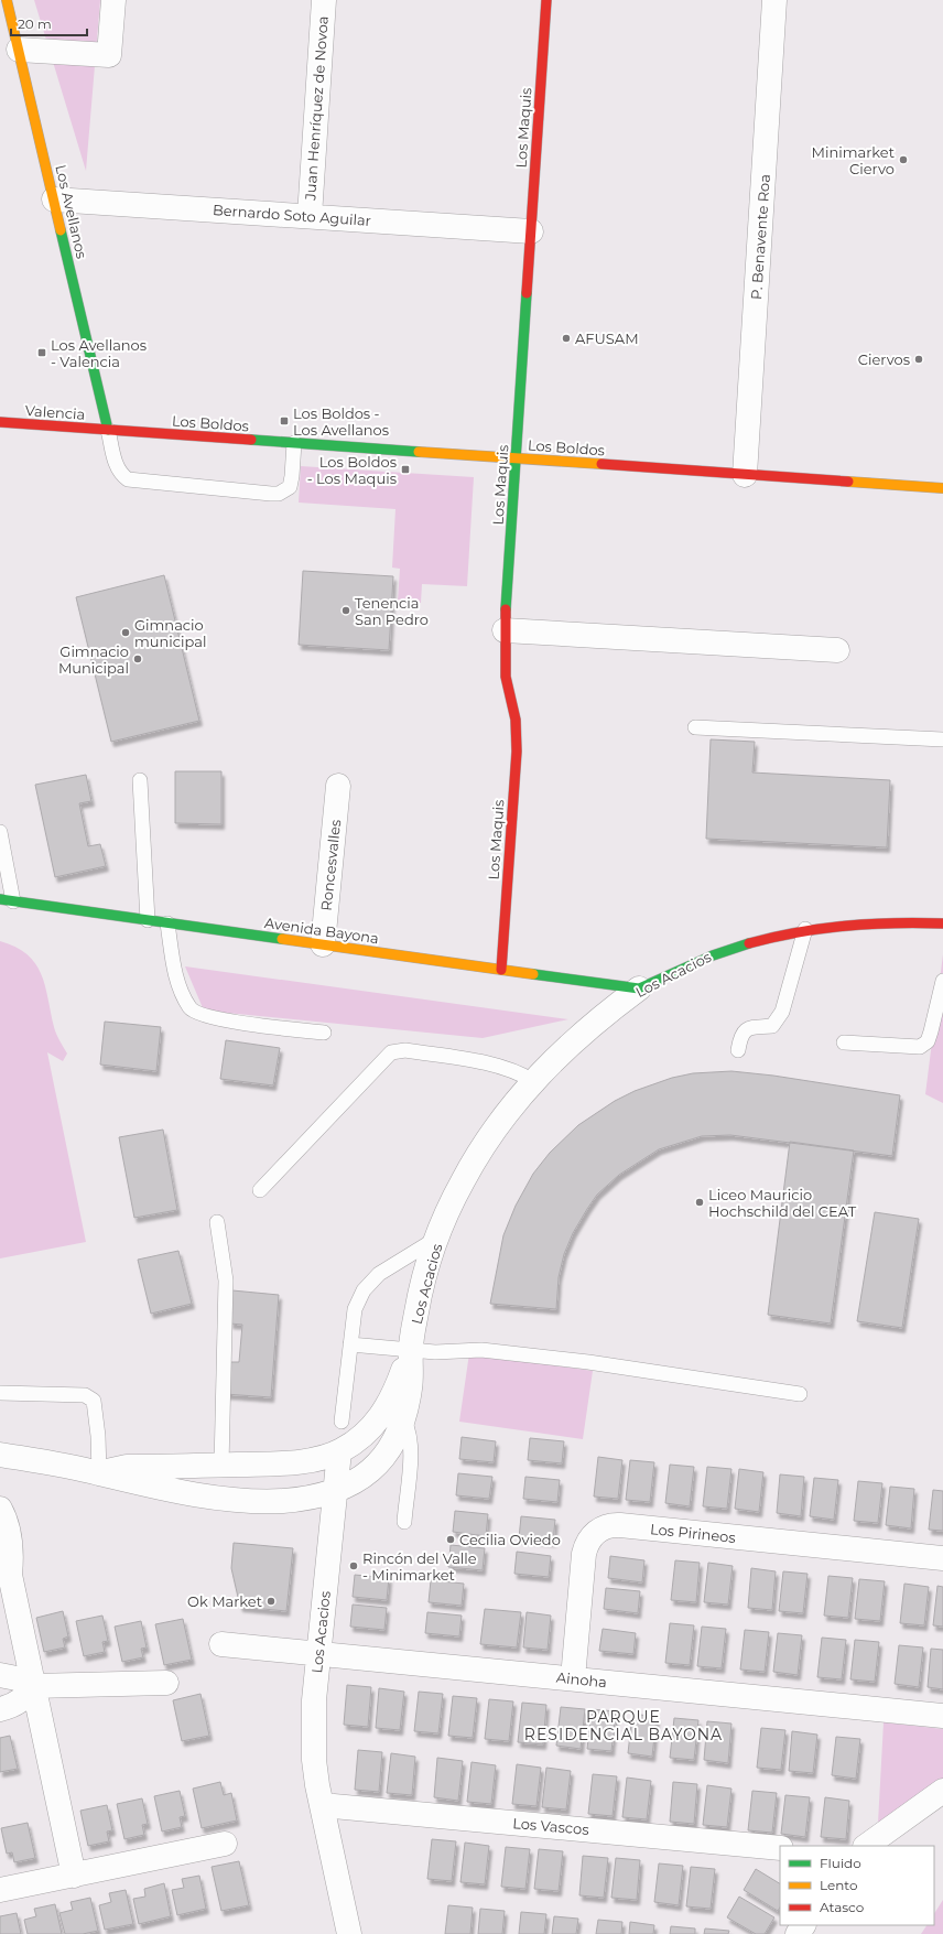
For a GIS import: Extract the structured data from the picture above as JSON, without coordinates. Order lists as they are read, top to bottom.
{
  "streets": {
    "street": [
      "Juan Henríquez de Novoa",
      "Los Maquis",
      "Los Avellanos",
      "Bernardo Soto Aguilar",
      "P. Benavente Roa",
      "Valencia",
      "Los Boldos",
      "Roncesvalles",
      "Avenida Bayona",
      "Los Acacios",
      "Los Pirineos",
      "Ainoha",
      "Los Vascos"
    ]
  },
  "crossings": [
    ["Juan Henríquez de Novoa", "Bernardo Soto Aguilar"],
    ["Los Maquis", "Bernardo Soto Aguilar"],
    ["Los Maquis", "Los Boldos"],
    ["Los Maquis", "Avenida Bayona"],
    ["Los Avellanos", "Bernardo Soto Aguilar"],
    ["Los Avellanos", "Valencia"],
    ["Los Avellanos", "Los Boldos"],
    ["P. Benavente Roa", "Los Boldos"],
    ["Valencia", "Los Boldos"],
    ["Roncesvalles", "Avenida Bayona"],
    ["Avenida Bayona", "Los Acacios"],
    ["Los Acacios", "Ainoha"],
    ["Los Acacios", "Los Vascos"],
    ["Los Pirineos", "Ainoha"]
  ],
  "districts": ["PARQUE RESIDENCIAL BAYONA"],
  "places": {
    "other": [
      "Minimarket Ciervo",
      "AFUSAM",
      "Ciervos",
      "Tenencia San Pedro",
      "Gimnacio municipal",
      "Gimnacio Municipal",
      "Liceo Mauricio Hochschild del CEAT",
      "Cecilia Oviedo",
      "Rincón del Valle - Minimarket",
      "Ok Market"
    ],
    "transit": ["Los Avellanos - Valencia", "Los Boldos - Los Avellanos", "Los Boldos - Los Maquis"]
  },
  "legend": ["Fluido", "Lento", "Atasco"],
  "scale_bar": "20 m"
}
